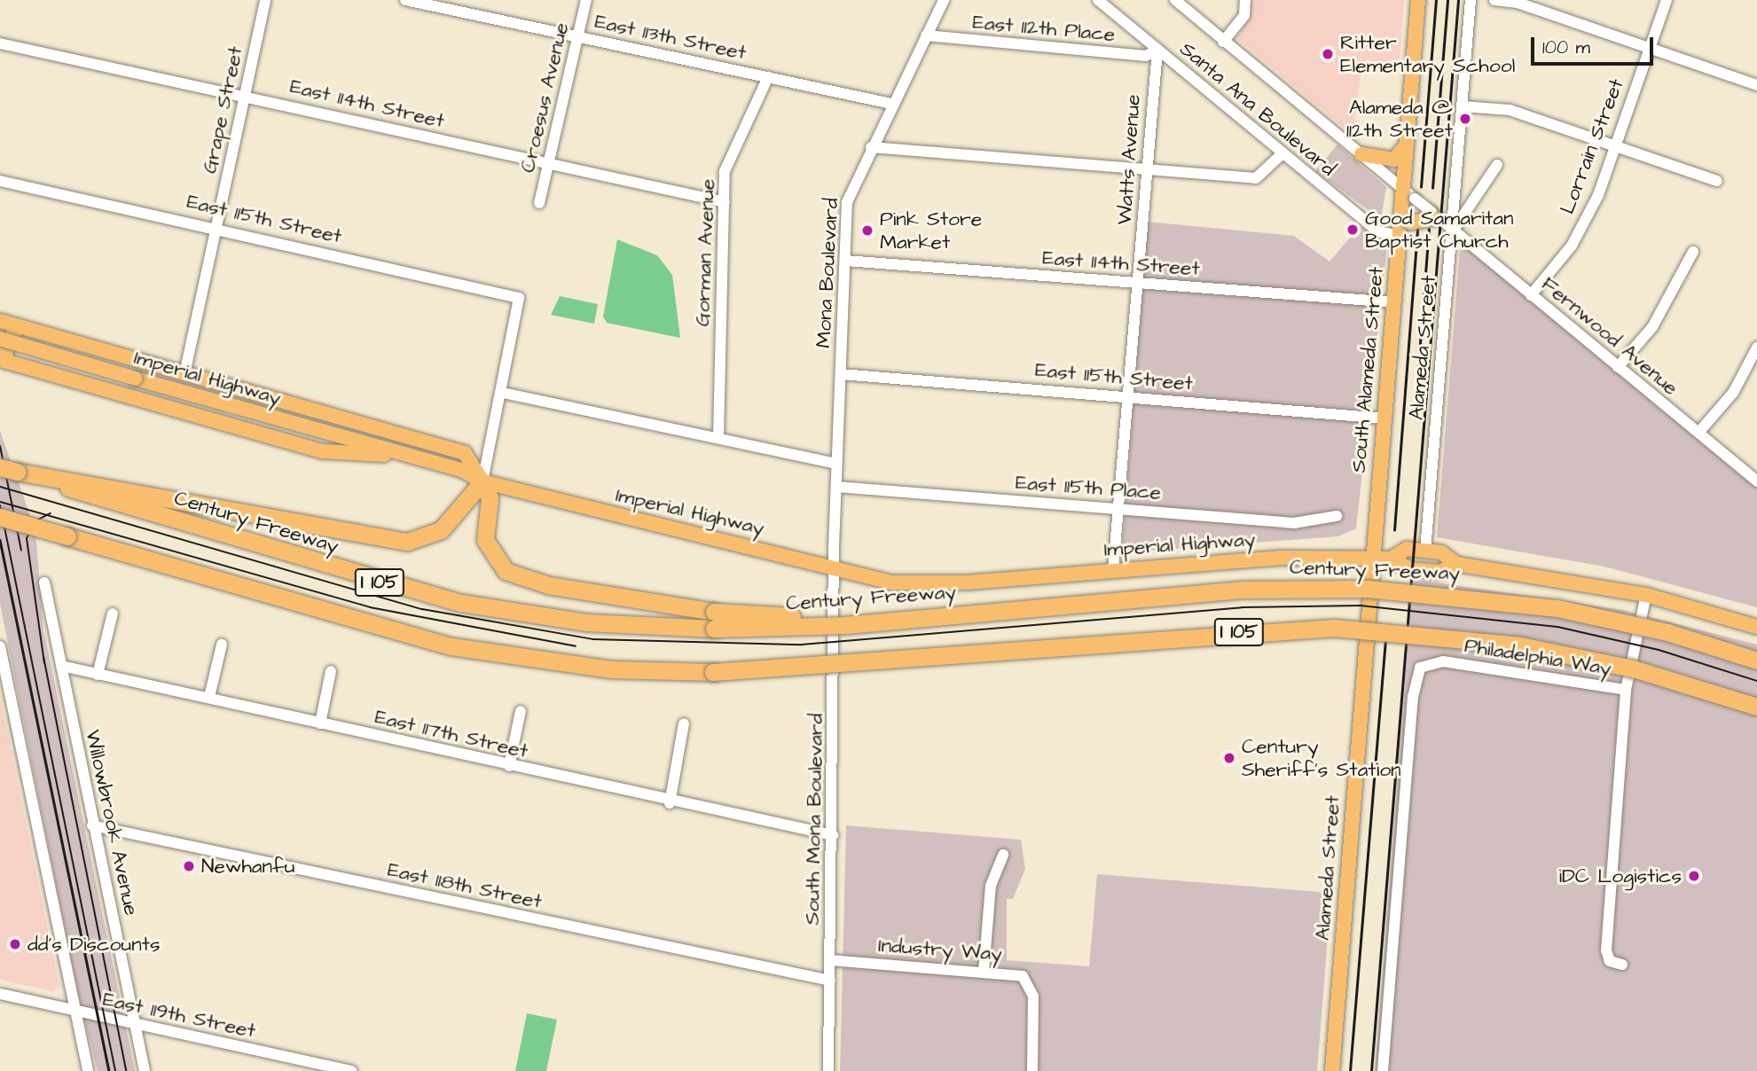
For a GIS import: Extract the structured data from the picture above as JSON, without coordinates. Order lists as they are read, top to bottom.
{
  "streets": {
    "highway": ["Century Freeway", "I 105"],
    "main road": ["Alameda Street", "South Alameda Street", "Imperial Highway"],
    "street": [
      "East 112th Place",
      "East 113th Street",
      "Croesus Avenue",
      "East 114th Street",
      "Santa Ana Boulevard",
      "Grape Street",
      "Lorrain Street",
      "Watts Avenue",
      "East 115th Street",
      "Gorman Avenue",
      "Mona Boulevard",
      "Fernwood Avenue",
      "East 115th Place",
      "Philadelphia Way",
      "East 117th Street",
      "South Mona Boulevard",
      "Willowbrook Avenue",
      "East 118th Street",
      "Industry Way",
      "East 119th Street"
    ]
  },
  "crossings": [
    ["East 112th Place", "Santa Ana Boulevard"],
    ["East 112th Place", "Watts Avenue"],
    ["East 112th Place", "Mona Boulevard"],
    ["East 113th Street", "Croesus Avenue"],
    ["East 113th Street", "Gorman Avenue"],
    ["East 113th Street", "Mona Boulevard"],
    ["Croesus Avenue", "East 114th Street"],
    ["East 114th Street", "Grape Street"],
    ["East 114th Street", "Watts Avenue"],
    ["East 114th Street", "Gorman Avenue"],
    ["East 114th Street", "Mona Boulevard"],
    ["East 114th Street", "South Alameda Street"],
    ["Santa Ana Boulevard", "Watts Avenue"],
    ["Santa Ana Boulevard", "Fernwood Avenue"],
    ["Santa Ana Boulevard", "South Alameda Street"],
    ["Grape Street", "East 115th Street"],
    ["Lorrain Street", "Fernwood Avenue"],
    ["Watts Avenue", "East 115th Street"],
    ["Watts Avenue", "Imperial Highway"],
    ["Watts Avenue", "East 115th Place"],
    ["East 115th Street", "Mona Boulevard"],
    ["East 115th Street", "South Alameda Street"],
    ["Mona Boulevard", "Imperial Highway"],
    ["Mona Boulevard", "East 115th Place"],
    ["Mona Boulevard", "South Mona Boulevard"],
    ["Fernwood Avenue", "Alameda Street"],
    ["Alameda Street", "South Alameda Street"],
    ["Alameda Street", "Imperial Highway"],
    ["South Alameda Street", "Imperial Highway"],
    ["Imperial Highway", "Philadelphia Way"],
    ["Imperial Highway", "South Mona Boulevard"],
    ["East 117th Street", "South Mona Boulevard"],
    ["East 117th Street", "Willowbrook Avenue"],
    ["South Mona Boulevard", "East 118th Street"],
    ["South Mona Boulevard", "Industry Way"],
    ["Willowbrook Avenue", "East 118th Street"],
    ["Willowbrook Avenue", "East 119th Street"]
  ],
  "places": [
    "Ritter Elementary School",
    "Alameda @ 112th Street",
    "Good Samaritan Baptist Church",
    "Pink Store Market",
    "Century Sheriff's Station",
    "Newhanfu",
    "iDC Logistics",
    "dd's Discounts"
  ],
  "scale_bar": "100 m"
}
